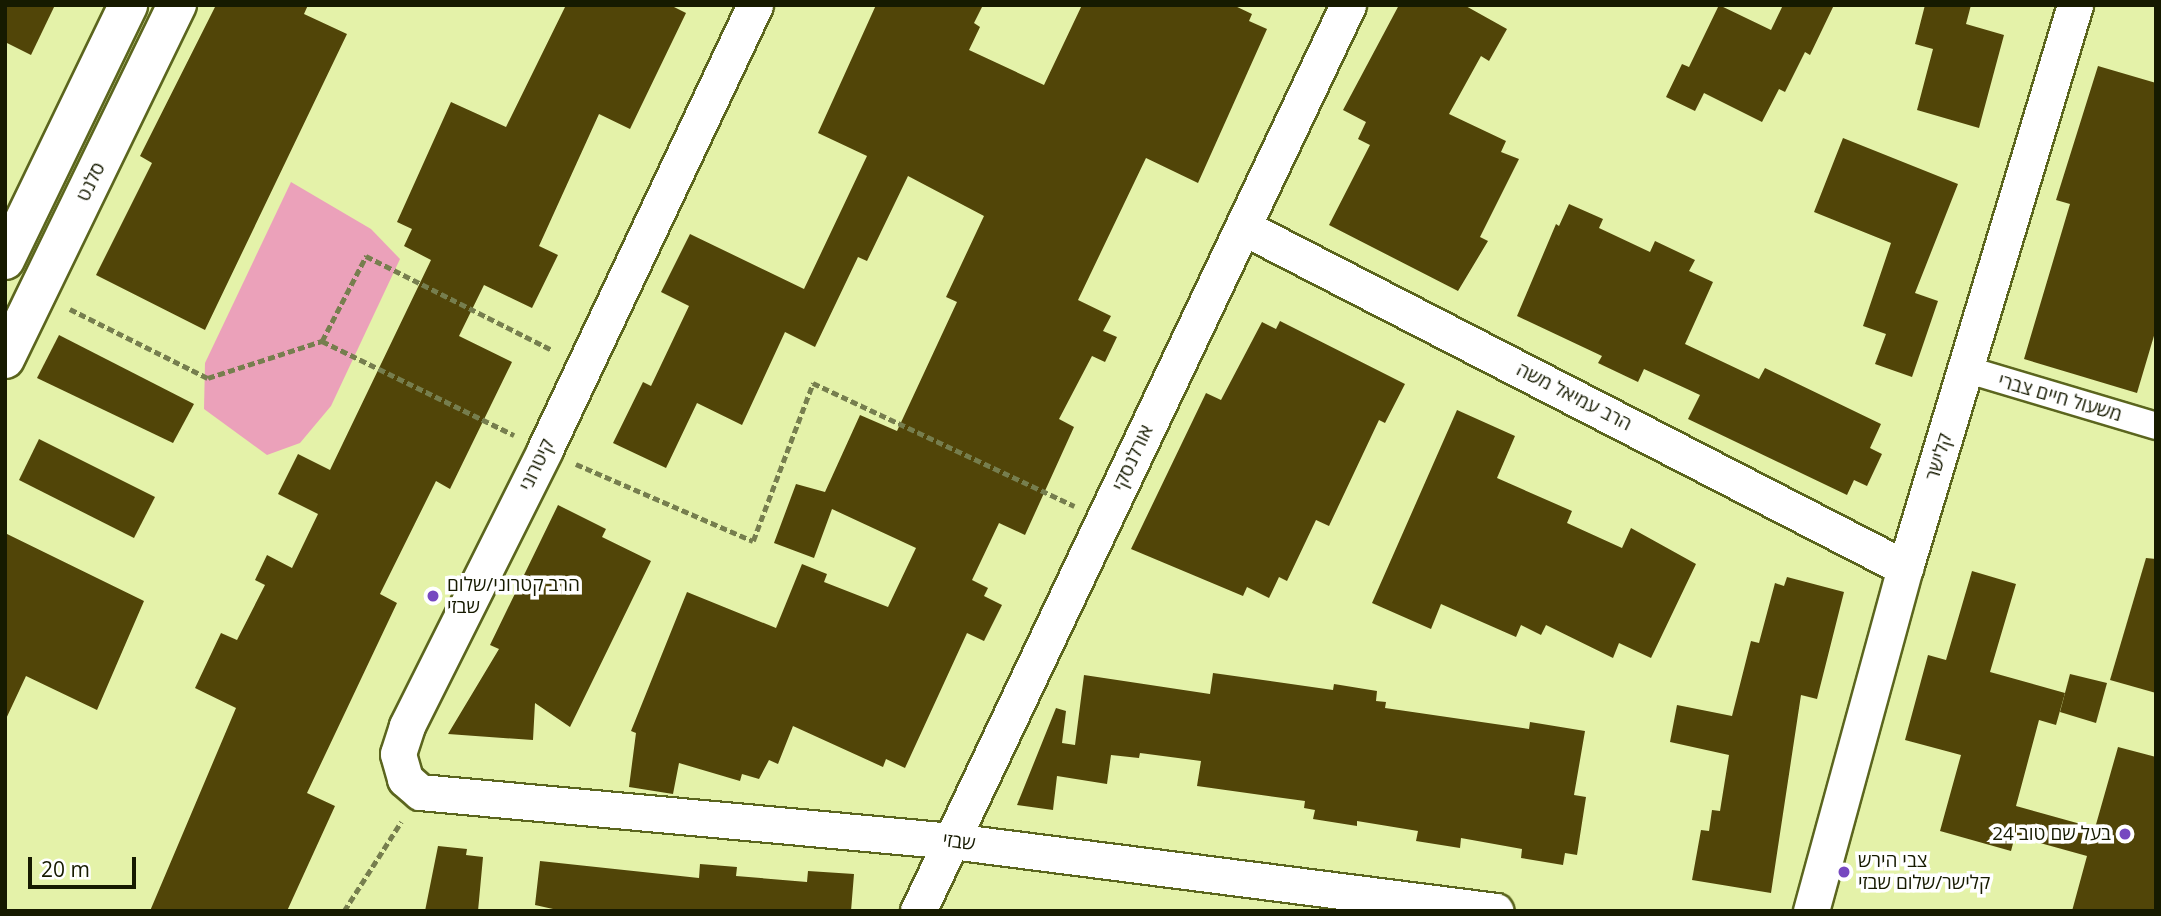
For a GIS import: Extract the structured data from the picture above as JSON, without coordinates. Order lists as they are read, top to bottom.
{
  "streets": {
    "street": [
      "סלנט",
      "הרב עמיאל משה",
      "משעול חיים צברי",
      "קלישר",
      "אורלנסקי",
      "קיטרוני",
      "שבזי"
    ]
  },
  "crossings": [
    ["הרב עמיאל משה", "קלישר"],
    ["הרב עמיאל משה", "אורלנסקי"],
    ["משעול חיים צברי", "קלישר"],
    ["אורלנסקי", "שבזי"],
    ["קיטרוני", "שבזי"]
  ],
  "places": ["הרב קטרוני/שלום שבזי", "בעל שם טוב 24", "צבי הירש קלישר/שלום שבזי"],
  "scale_bar": "20 m"
}
